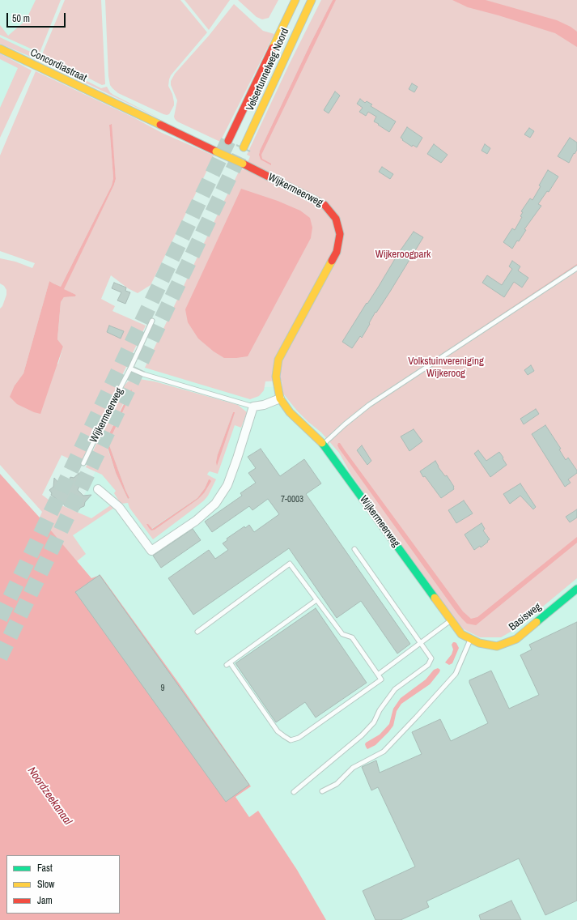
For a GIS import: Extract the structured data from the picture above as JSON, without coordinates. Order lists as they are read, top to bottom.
{
  "streets": {
    "main road": [
      "Concordiastraat",
      "Velsertunnelweg Noord",
      "Wijkermeerweg",
      "Basisweg"
    ]
  },
  "crossings": [
    ["Concordiastraat", "Wijkermeerweg"],
    ["Wijkermeerweg", "Basisweg"]
  ],
  "water": ["Noordzeekanaal"],
  "parks": ["Wijkeroogpark", "Volkstuinvereniging Wijkeroog"],
  "house_numbers": ["7-0003", "9"],
  "legend": ["Fast", "Slow", "Jam"],
  "scale_bar": "50 m"
}
